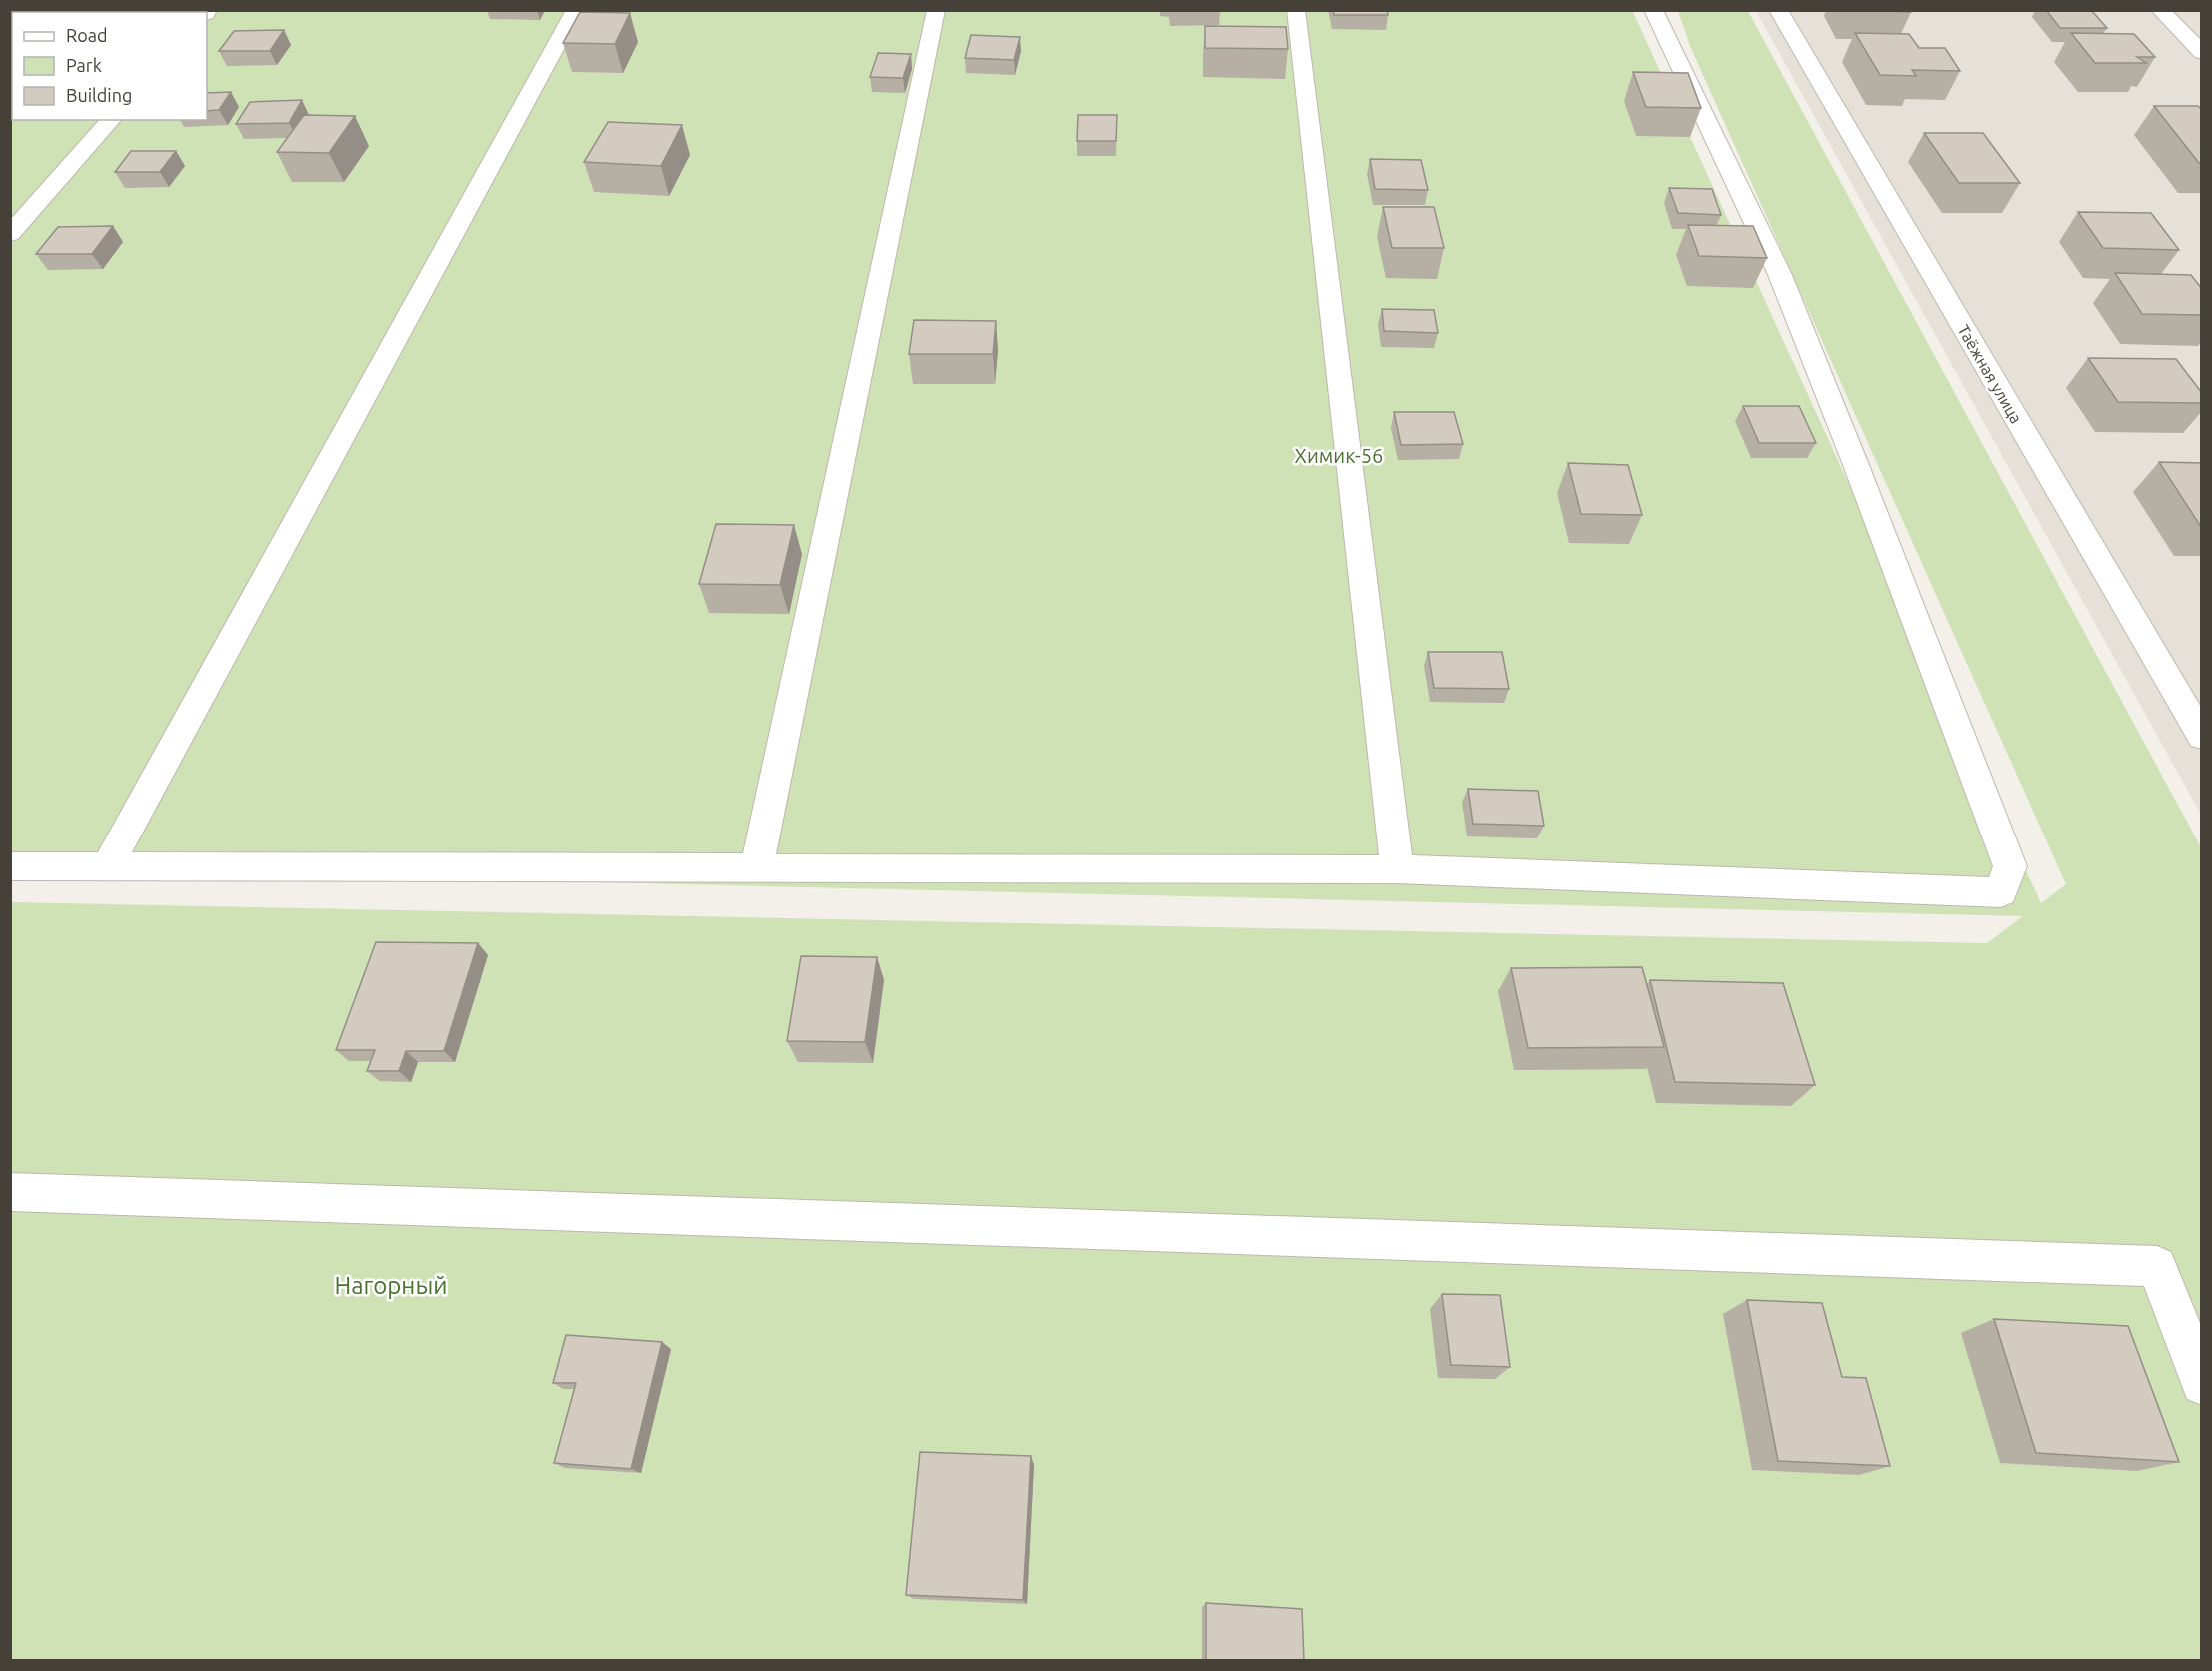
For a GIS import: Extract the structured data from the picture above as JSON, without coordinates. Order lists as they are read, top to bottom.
{
  "streets": {
    "street": ["Таёжная улица"]
  },
  "parks": ["Химик-56", "Нагорный"],
  "legend": ["Road", "Park", "Building"]
}
